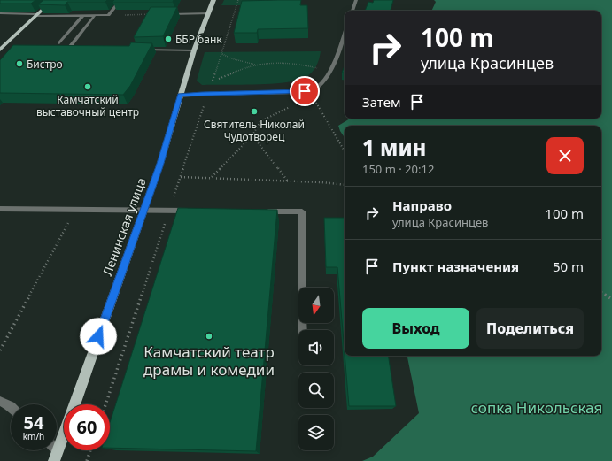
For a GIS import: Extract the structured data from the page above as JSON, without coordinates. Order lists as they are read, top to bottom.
{
  "streets": {
    "main road": ["Ленинская улица"]
  },
  "parks": ["сопка Никольская"],
  "places": [
    "ББР банк",
    "Бистро",
    "Камчатский выставочный центр",
    "Святитель Николай Чудотворец",
    "Камчатский театр драмы и комедии"
  ],
  "north": "bottom",
  "page": {
    "turn": ["100 m", "улица Красинцев"],
    "then": "Затем",
    "heading": ["1 мин", "150 m · 20:12"],
    "list": [
      {
        "name": "Направо",
        "note": "улица Красинцев",
        "value": "100 m"
      },
      {
        "name": "Пункт назначения",
        "value": "50 m"
      }
    ],
    "buttons": ["Выход", "Поделиться"],
    "speed": "54 km/h",
    "limit": "60"
  }
}
